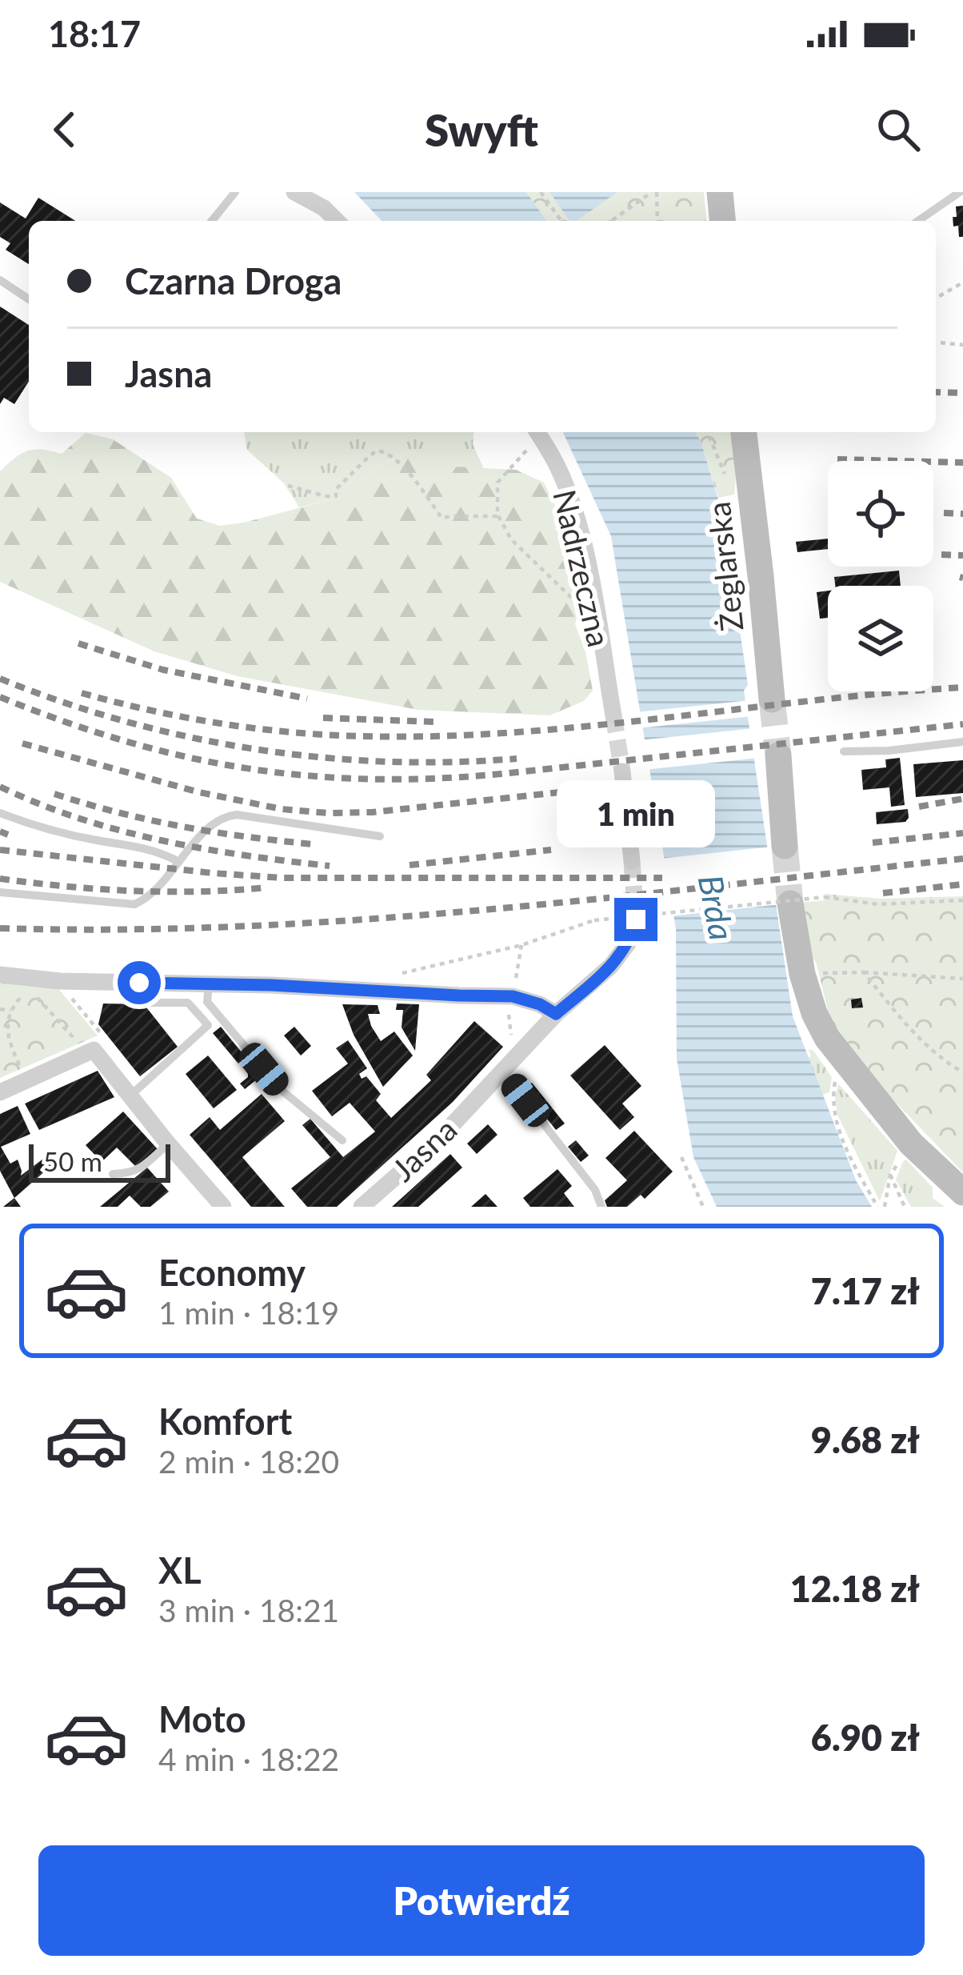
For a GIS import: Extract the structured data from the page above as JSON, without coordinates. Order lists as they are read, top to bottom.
{
  "streets": {
    "street": ["Żeglarska", "Nadrzeczna", "Jasna"]
  },
  "water": ["Brda"],
  "scale_bar": "50 m",
  "page": {
    "status": "18:17",
    "header": "Swyft",
    "banner": ["Czarna Droga", "Jasna"],
    "bubble": "1 min",
    "scale": "50 m",
    "list": [
      {
        "name": "Economy",
        "note": "1 min · 18:19",
        "value": "7.17 zł"
      },
      {
        "name": "Komfort",
        "note": "2 min · 18:20",
        "value": "9.68 zł"
      },
      {
        "name": "XL",
        "note": "3 min · 18:21",
        "value": "12.18 zł"
      },
      {
        "name": "Moto",
        "note": "4 min · 18:22",
        "value": "6.90 zł"
      }
    ],
    "buttons": "Potwierdź"
  }
}
